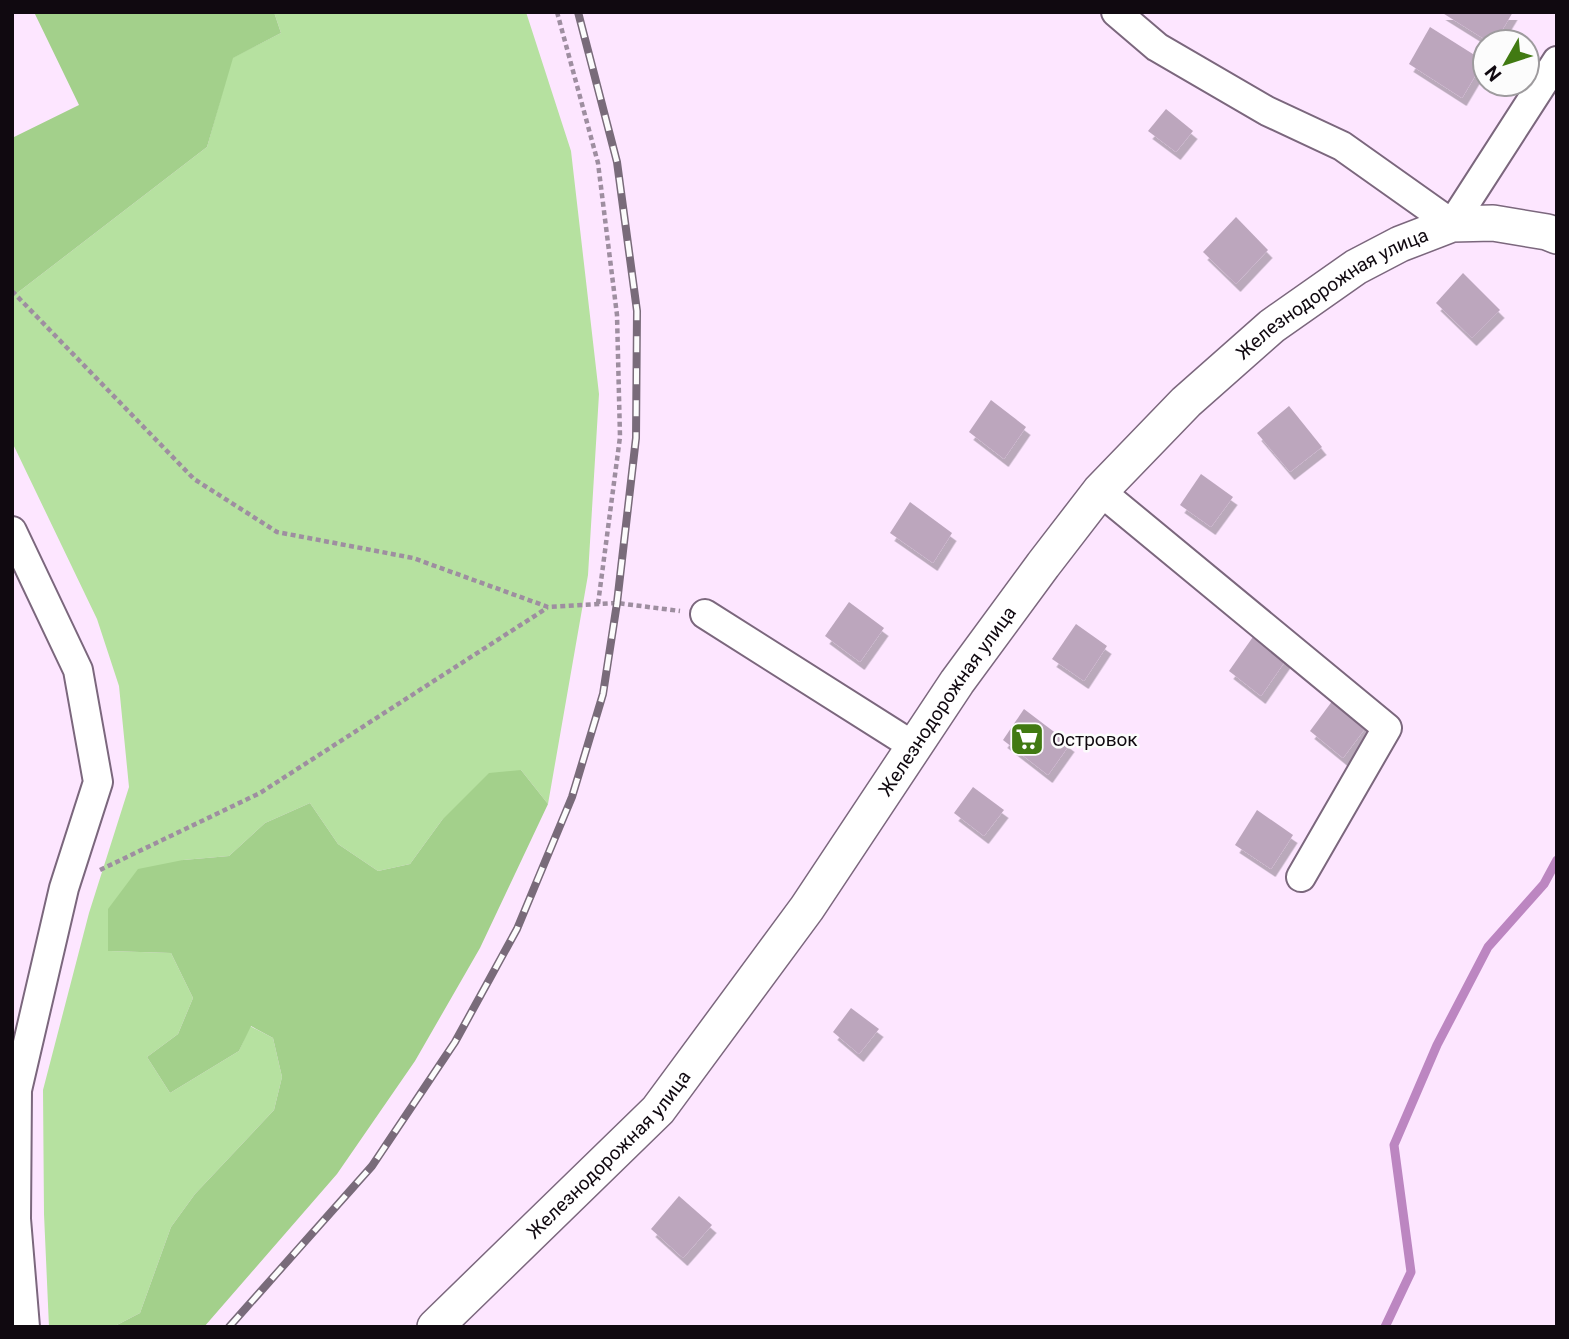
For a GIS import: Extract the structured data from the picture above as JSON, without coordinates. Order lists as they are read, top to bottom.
{
  "streets": {
    "main road": ["Железнодорожная улица"]
  },
  "places": {
    "supermarket": ["Островок"]
  },
  "north": "bottom left"
}
